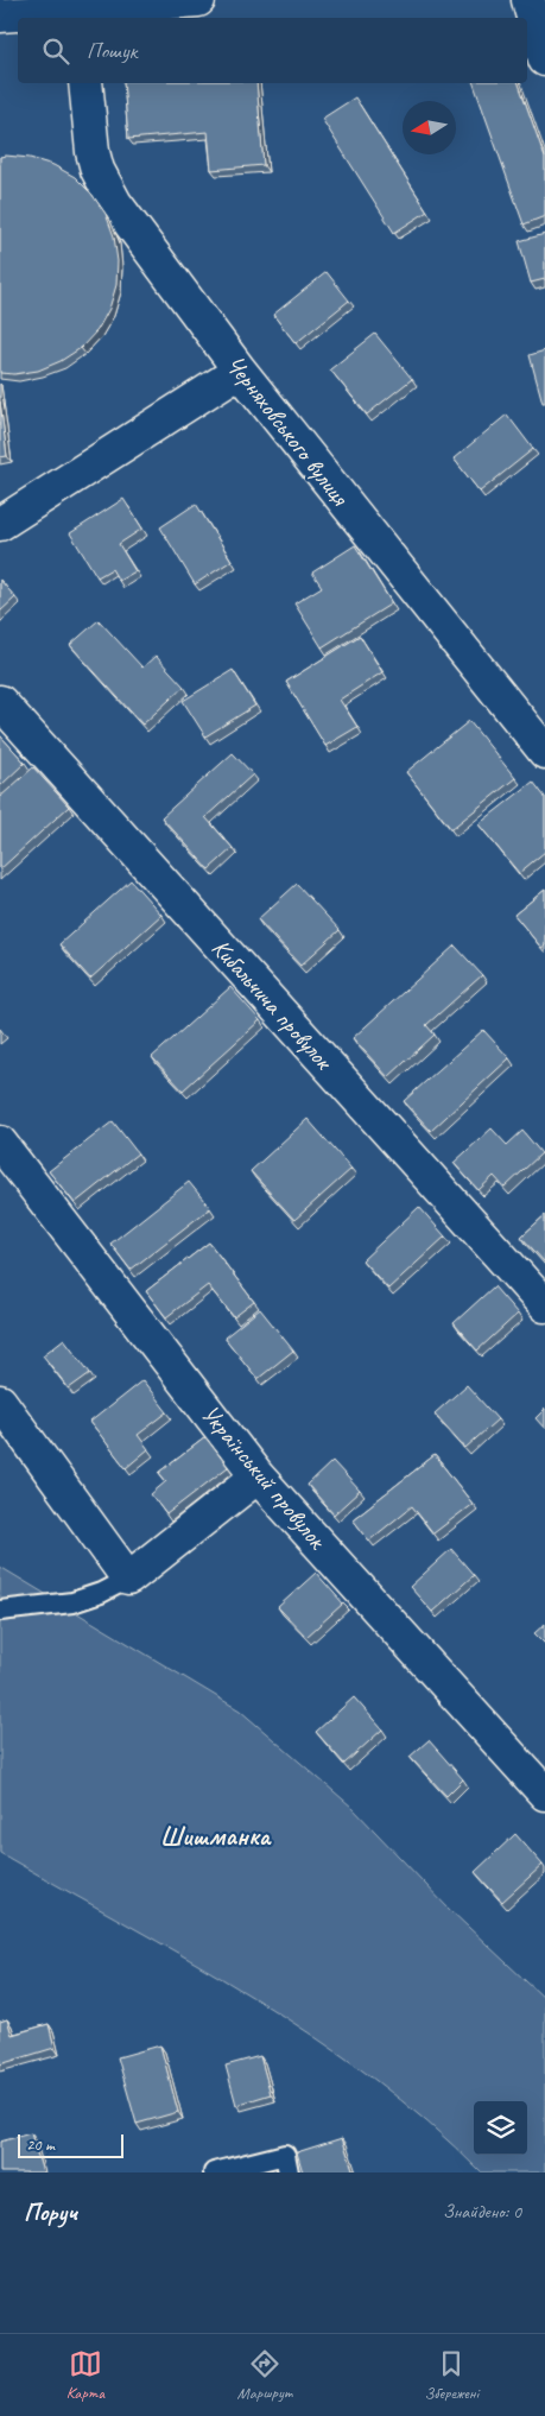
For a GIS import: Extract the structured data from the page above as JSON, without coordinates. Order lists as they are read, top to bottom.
{
  "streets": {
    "street": ["Черняховського вулиця", "Кибальчича провулок", "Український провулок"]
  },
  "districts": ["Шишманка"],
  "scale_bar": "20 m",
  "north": "left",
  "page": {
    "search": "Пошук",
    "scale": "20 m",
    "heading": ["Поруч", "Знайдено: 0"],
    "nav": ["Карта", "Маршрут", "Збережені"]
  }
}
